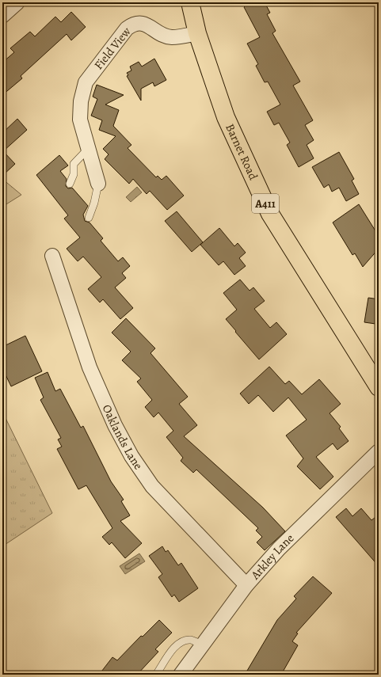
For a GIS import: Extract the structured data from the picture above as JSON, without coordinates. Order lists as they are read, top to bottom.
{
  "streets": {
    "main road": ["Barnet Road", "A411"],
    "street": ["Field View", "Oaklands Lane", "Arkley Lane"]
  },
  "crossings": [
    ["Field View", "Barnet Road"],
    ["Oaklands Lane", "Arkley Lane"]
  ]
}
